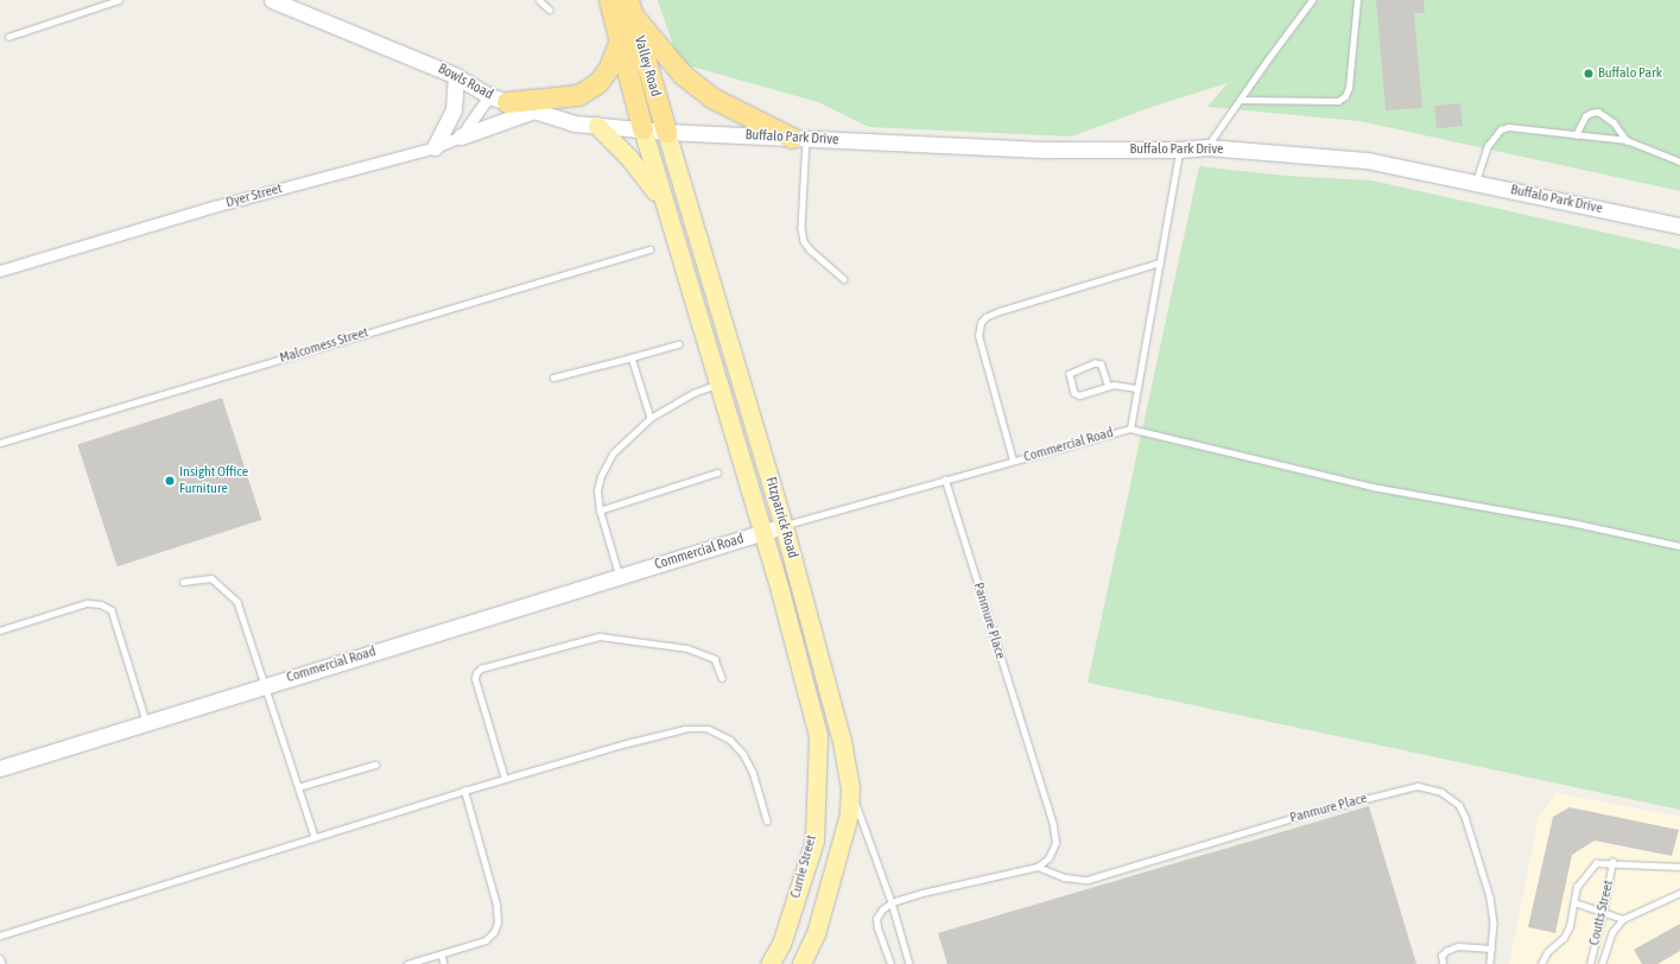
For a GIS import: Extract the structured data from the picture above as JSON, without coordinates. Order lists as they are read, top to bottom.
{
  "streets": {
    "highway": ["Valley Road"],
    "main road": ["Fitzpatrick Road", "Currie Street"],
    "street": [
      "Bowls Road",
      "Buffalo Park Drive",
      "Dyer Street",
      "Commercial Road"
    ],
    "lane": ["Malcomess Street", "Panmure Place", "Coutts Street"]
  },
  "crossings": [
    ["Valley Road", "Bowls Road"],
    ["Valley Road", "Buffalo Park Drive"],
    ["Valley Road", "Fitzpatrick Road"],
    ["Bowls Road", "Buffalo Park Drive"],
    ["Bowls Road", "Fitzpatrick Road"],
    ["Buffalo Park Drive", "Commercial Road"],
    ["Buffalo Park Drive", "Fitzpatrick Road"],
    ["Commercial Road", "Fitzpatrick Road"],
    ["Commercial Road", "Panmure Place"],
    ["Fitzpatrick Road", "Currie Street"]
  ],
  "places": ["Buffalo Park", "Insight Office Furniture"]
}
